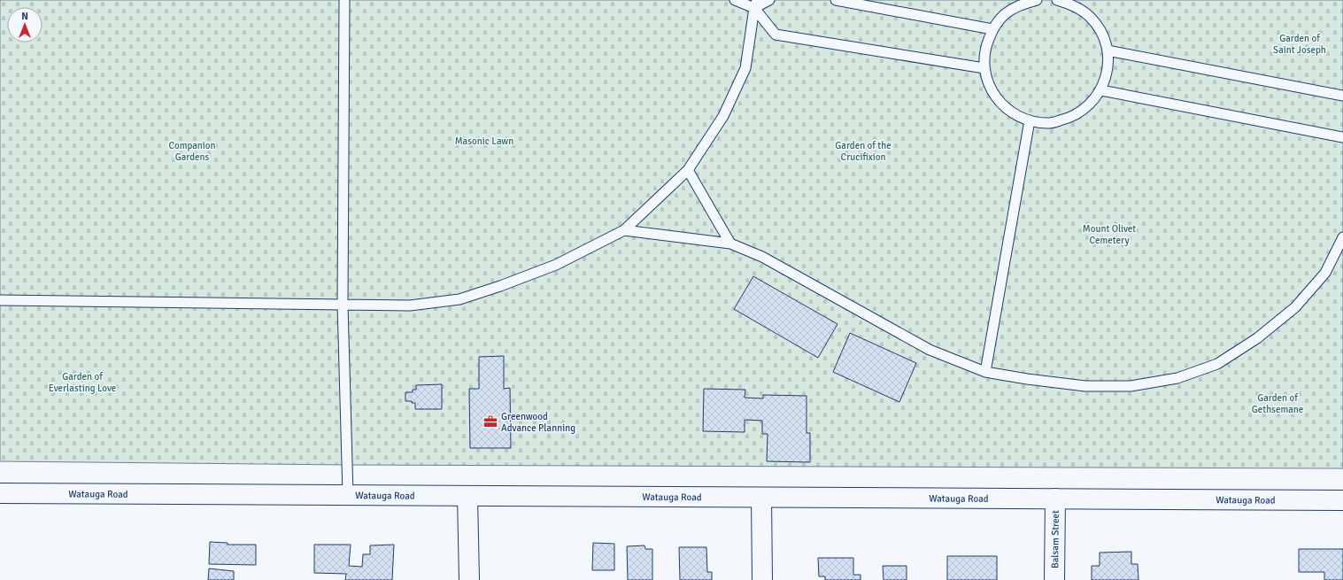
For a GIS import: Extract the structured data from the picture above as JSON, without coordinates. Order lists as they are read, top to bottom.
{
  "streets": {
    "street": ["Watauga Road", "Balsam Street"]
  },
  "crossings": [
    ["Watauga Road", "Balsam Street"]
  ],
  "parks": [
    "Garden of Saint Joseph",
    "Masonic Lawn",
    "Companion Gardens",
    "Garden of the Crucifixion",
    "Mount Olivet Cemetery",
    "Garden of Everlasting Love",
    "Garden of Gethsemane"
  ],
  "places": {
    "office": ["Greenwood Advance Planning"]
  },
  "north": "top"
}
